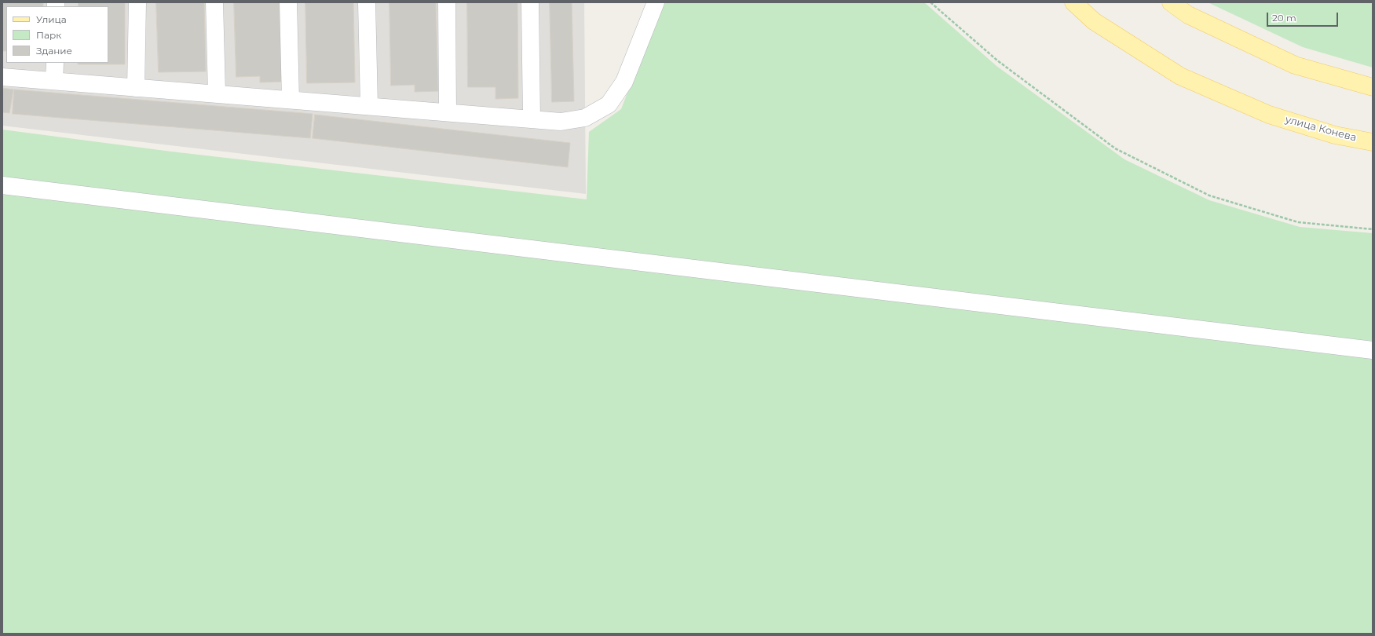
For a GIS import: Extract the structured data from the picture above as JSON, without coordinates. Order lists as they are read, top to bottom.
{
  "streets": {
    "main road": ["улица Конева"]
  },
  "legend": ["Улица", "Парк", "Здание"],
  "scale_bar": "20 m"
}
